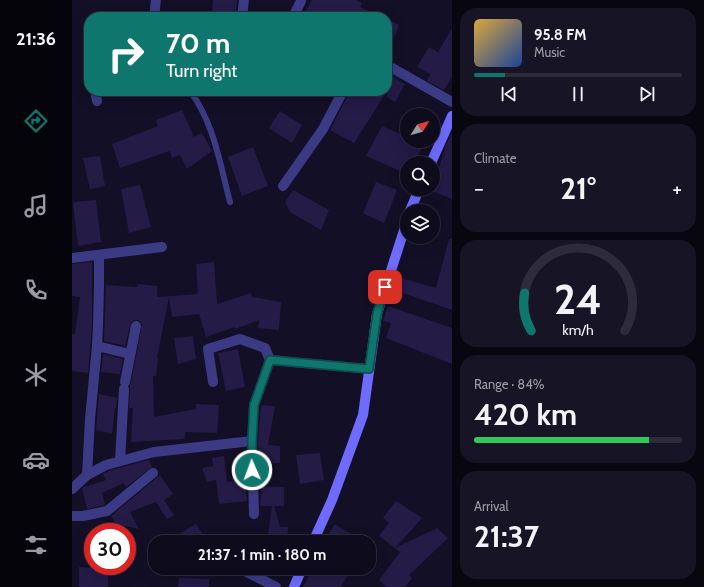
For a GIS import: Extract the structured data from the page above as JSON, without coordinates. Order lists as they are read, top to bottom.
{
  "north": "top right",
  "page": {
    "tabs": "21:36",
    "turn": ["70 m", "Turn right"],
    "song": ["95.8 FM", "Music"],
    "tile": [
      "Climate",
      ["Range · 84%", "420 km"],
      ["Arrival", "21:37"]
    ],
    "heat": ["−", "21°", "+"],
    "limit": "30",
    "trip": "21:37 · 1 min · 180 m",
    "gauge": ["24", "km/h"]
  }
}
